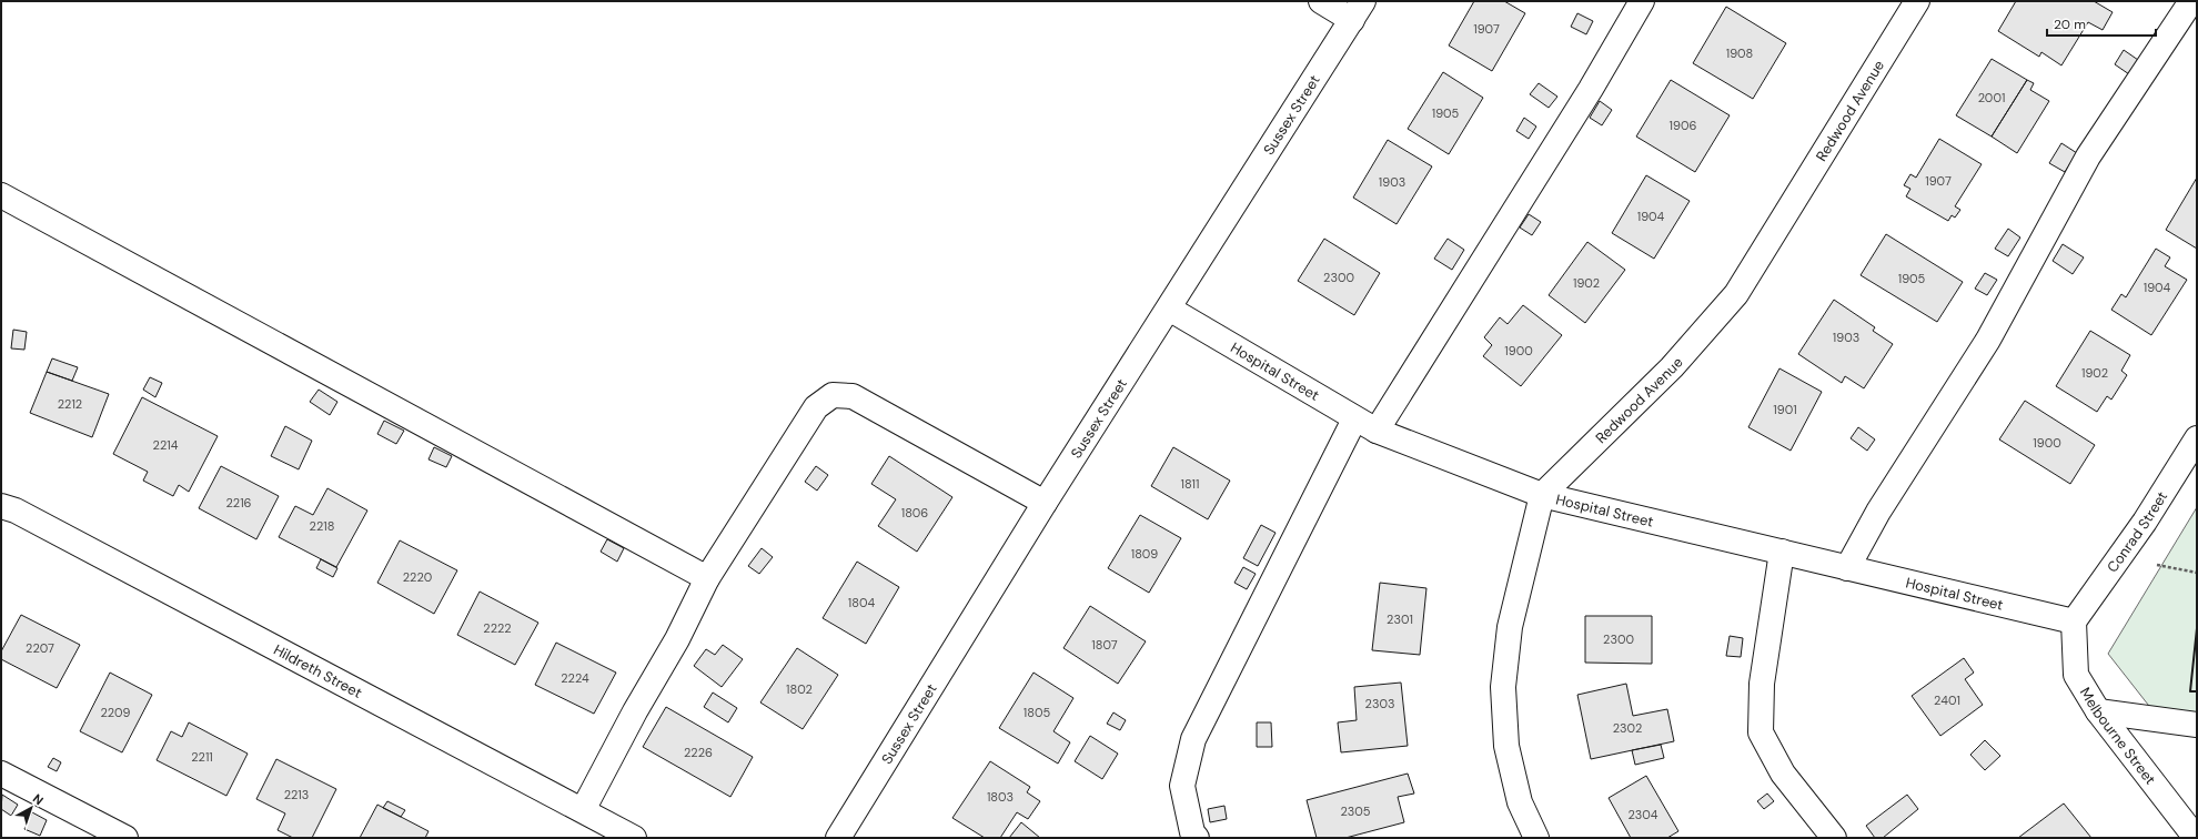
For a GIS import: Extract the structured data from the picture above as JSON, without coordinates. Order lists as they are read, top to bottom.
{
  "streets": {
    "street": [
      "Redwood Avenue",
      "Sussex Street",
      "Hospital Street",
      "Conrad Street",
      "Hildreth Street",
      "Melbourne Street"
    ]
  },
  "crossings": [
    ["Redwood Avenue", "Hospital Street"],
    ["Sussex Street", "Hospital Street"],
    ["Hospital Street", "Conrad Street"],
    ["Hospital Street", "Melbourne Street"],
    ["Conrad Street", "Melbourne Street"]
  ],
  "house_numbers": [
    "1907",
    "1908",
    "2001",
    "1905",
    "1906",
    "1907",
    "1903",
    "1904",
    "2300",
    "1905",
    "1902",
    "1904",
    "1903",
    "1900",
    "1902",
    "2212",
    "1901",
    "1900",
    "2214",
    "1811",
    "2216",
    "1806",
    "2218",
    "1809",
    "2220",
    "1804",
    "2301",
    "2222",
    "2300",
    "1807",
    "2207",
    "2224",
    "1802",
    "2401",
    "2303",
    "2209",
    "1805",
    "2302",
    "2226",
    "2211",
    "2213",
    "1803",
    "2305",
    "2304"
  ],
  "scale_bar": "20 m",
  "north": "top right"
}
